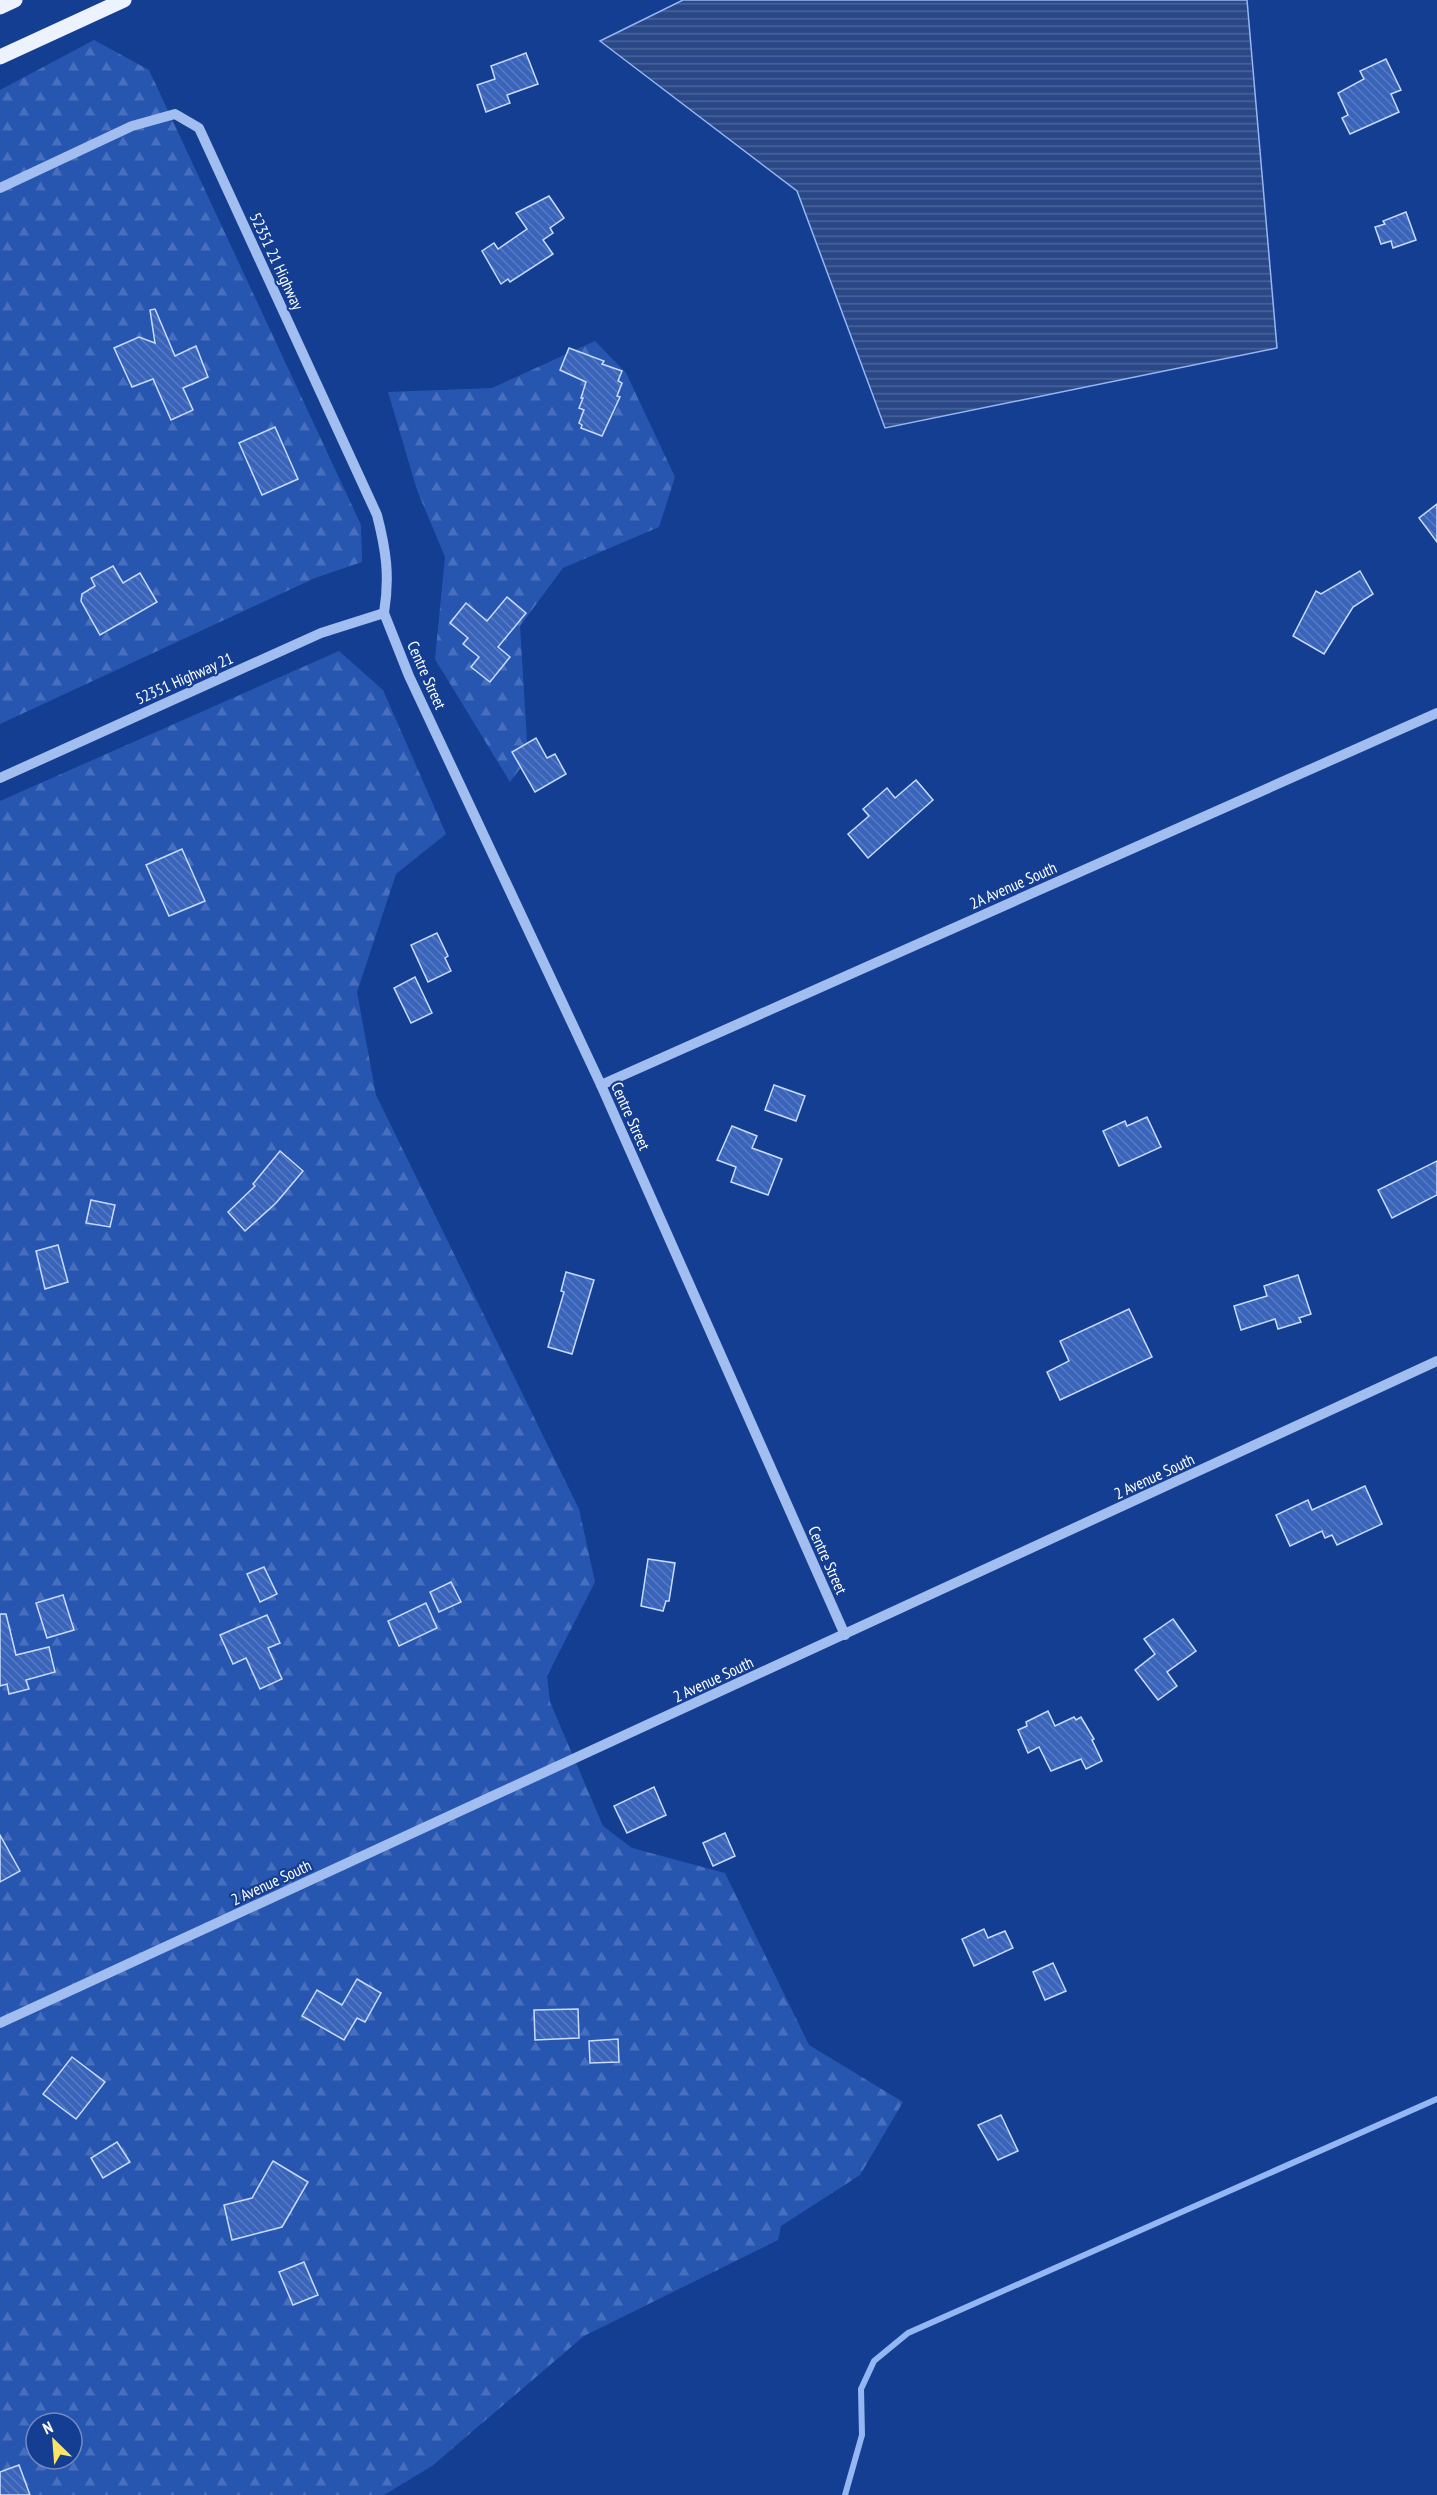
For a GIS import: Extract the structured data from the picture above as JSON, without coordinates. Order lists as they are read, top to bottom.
{
  "streets": {
    "street": [
      "52351 21 Highway",
      "Centre Street",
      "52351 Highway 21",
      "2A Avenue South",
      "2 Avenue South"
    ]
  },
  "crossings": [
    ["52351 21 Highway", "Centre Street"],
    ["52351 21 Highway", "52351 Highway 21"],
    ["Centre Street", "52351 Highway 21"],
    ["Centre Street", "2A Avenue South"],
    ["Centre Street", "2 Avenue South"]
  ],
  "north": "top left"
}
